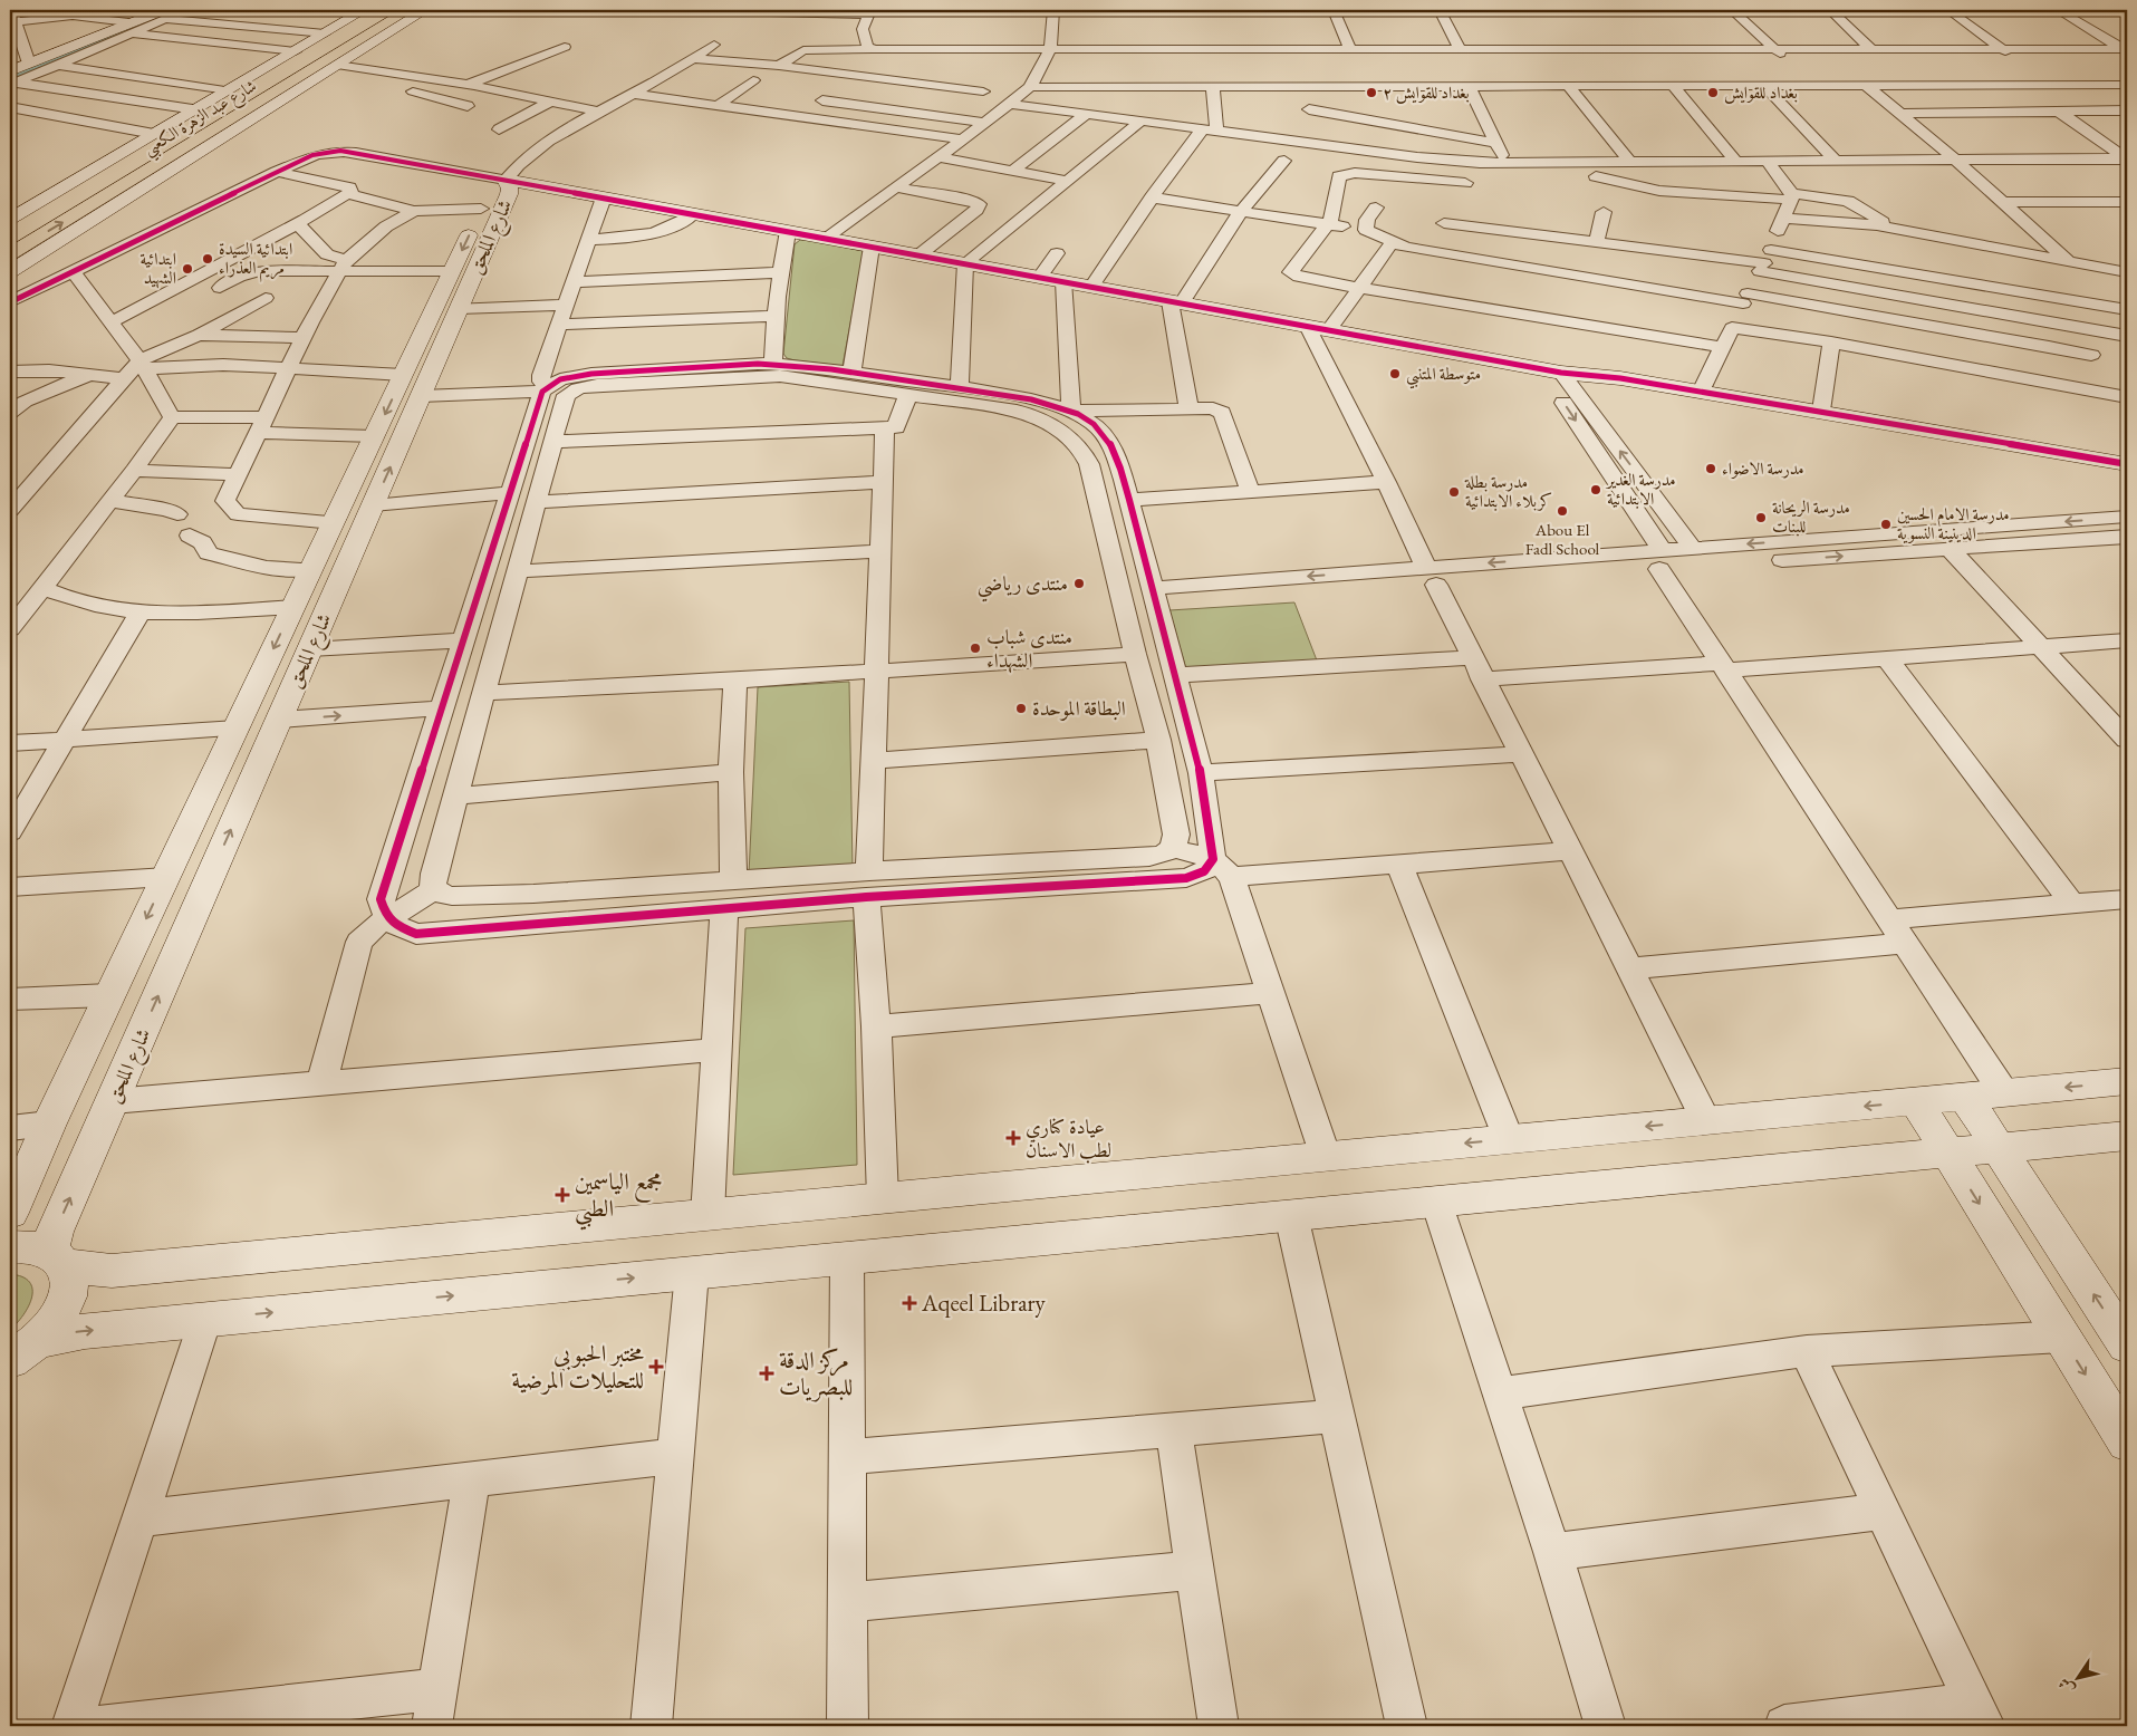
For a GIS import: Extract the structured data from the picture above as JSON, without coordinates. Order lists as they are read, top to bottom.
{
  "streets": {
    "main road": ["شارع عبد الزهرة الكعبي"],
    "street": ["شارع الملحق"]
  },
  "places": {
    "other": [
      "بغداد للقوايش ٢",
      "بغداد للقوايش",
      "ابتدائية السيدة مريم العذراء",
      "ابتدائية الشهيد",
      "متوسطة المتنبي",
      "مدرسة الاضواء",
      "مدرسة الغدير الابتدائية",
      "مدرسة بطلة كربلاء الابتدائية",
      "Abou El Fadl School",
      "مدرسة الريحانة للبنات",
      "مدرسة الامام الحسين الدينينة النسوية",
      "منتدى رياضي",
      "منتدى شباب الشهداء",
      "البطاقة الموحدة"
    ],
    "health": [
      "عيادة كناري لطب الاسنان",
      "مجمع الياسمين الطبي",
      "Aqeel Library",
      "مختبر الحبوبي للتحليلات المرضية",
      "مركز الدقة للبصريات"
    ]
  },
  "north": "bottom left"
}
